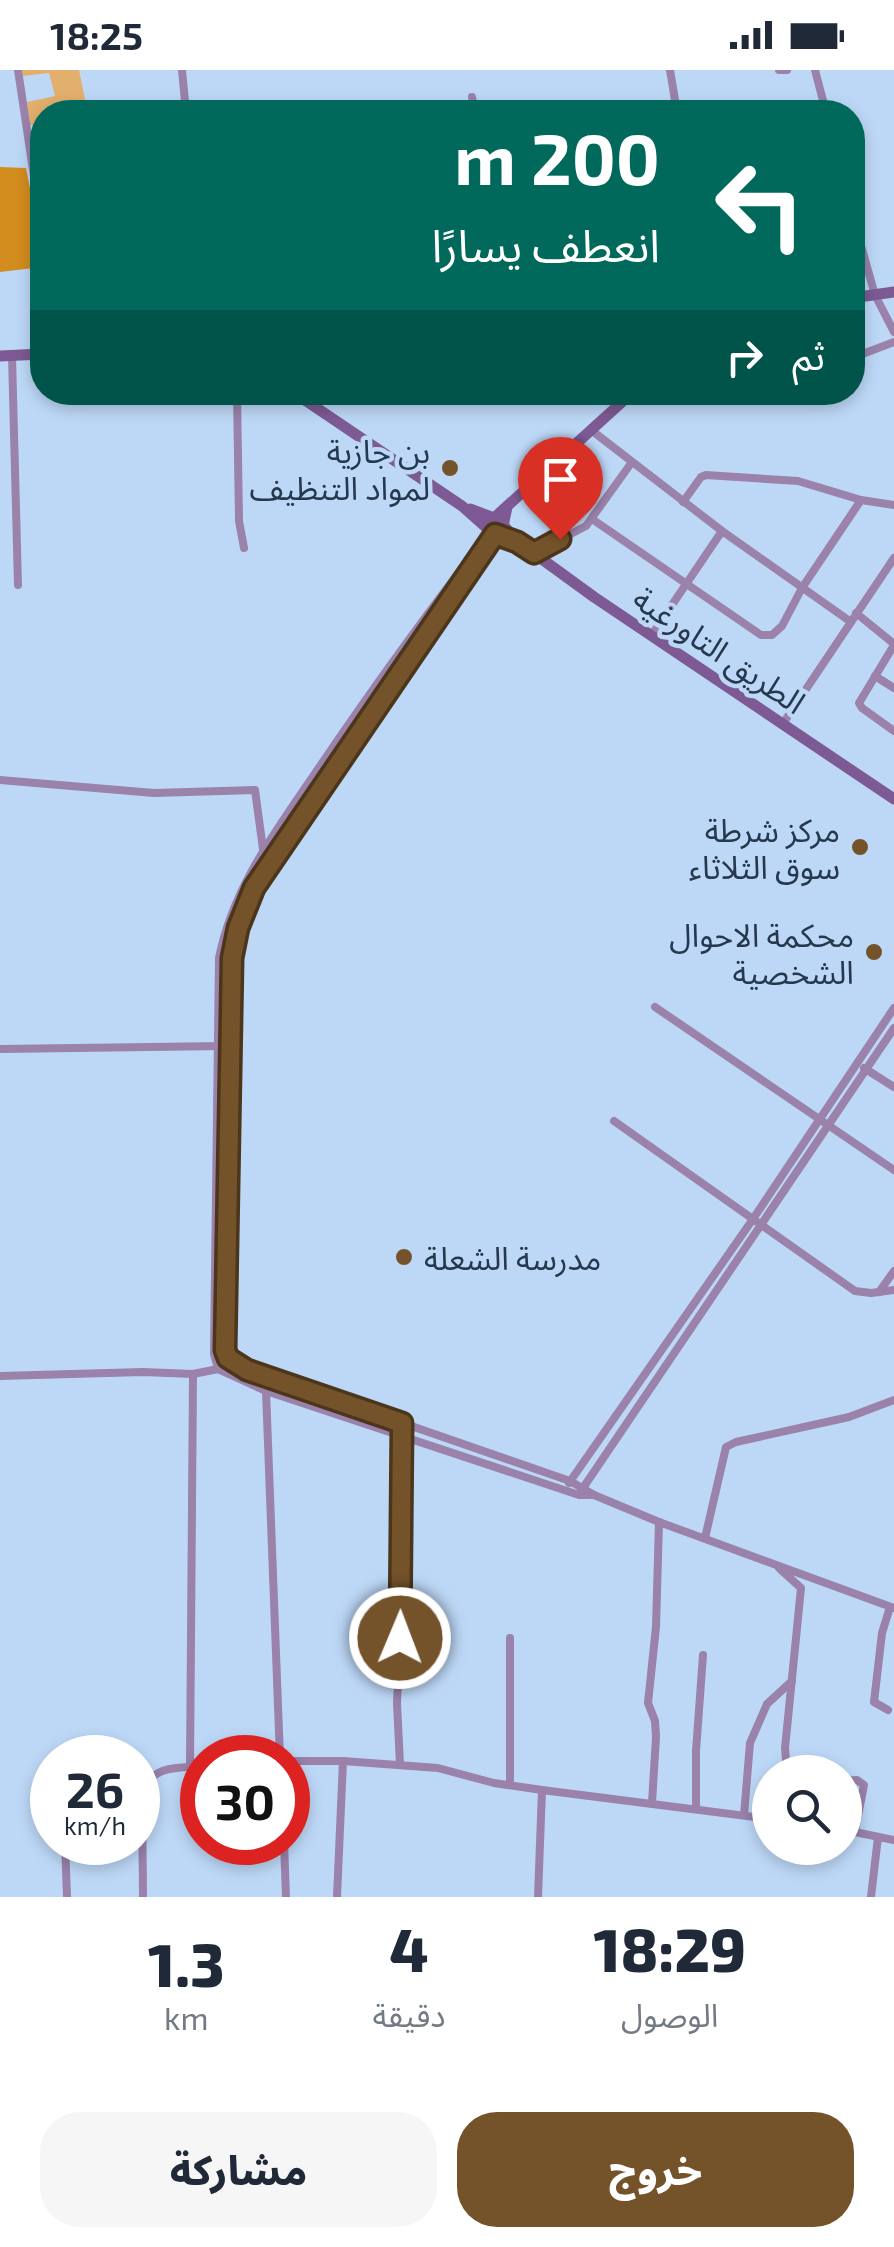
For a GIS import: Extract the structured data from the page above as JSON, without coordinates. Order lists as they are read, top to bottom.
{
  "streets": {
    "street": ["الطريق التاورغية"]
  },
  "places": [
    "بن جازية لمواد التنظيف",
    "مركز شرطة سوق الثلاثاء",
    "محكمة الاحوال الشخصية",
    "مدرسة الشعلة"
  ],
  "page": {
    "status": "18:25",
    "turn": ["200 m", "انعطف يسارًا"],
    "then": "ثم",
    "speed": "26 km/h",
    "limit": "30",
    "eta": [
      "18:29",
      "الوصول",
      "4",
      "دقيقة",
      "1.3",
      "km"
    ],
    "buttons": ["خروج", "مشاركة"]
  }
}
